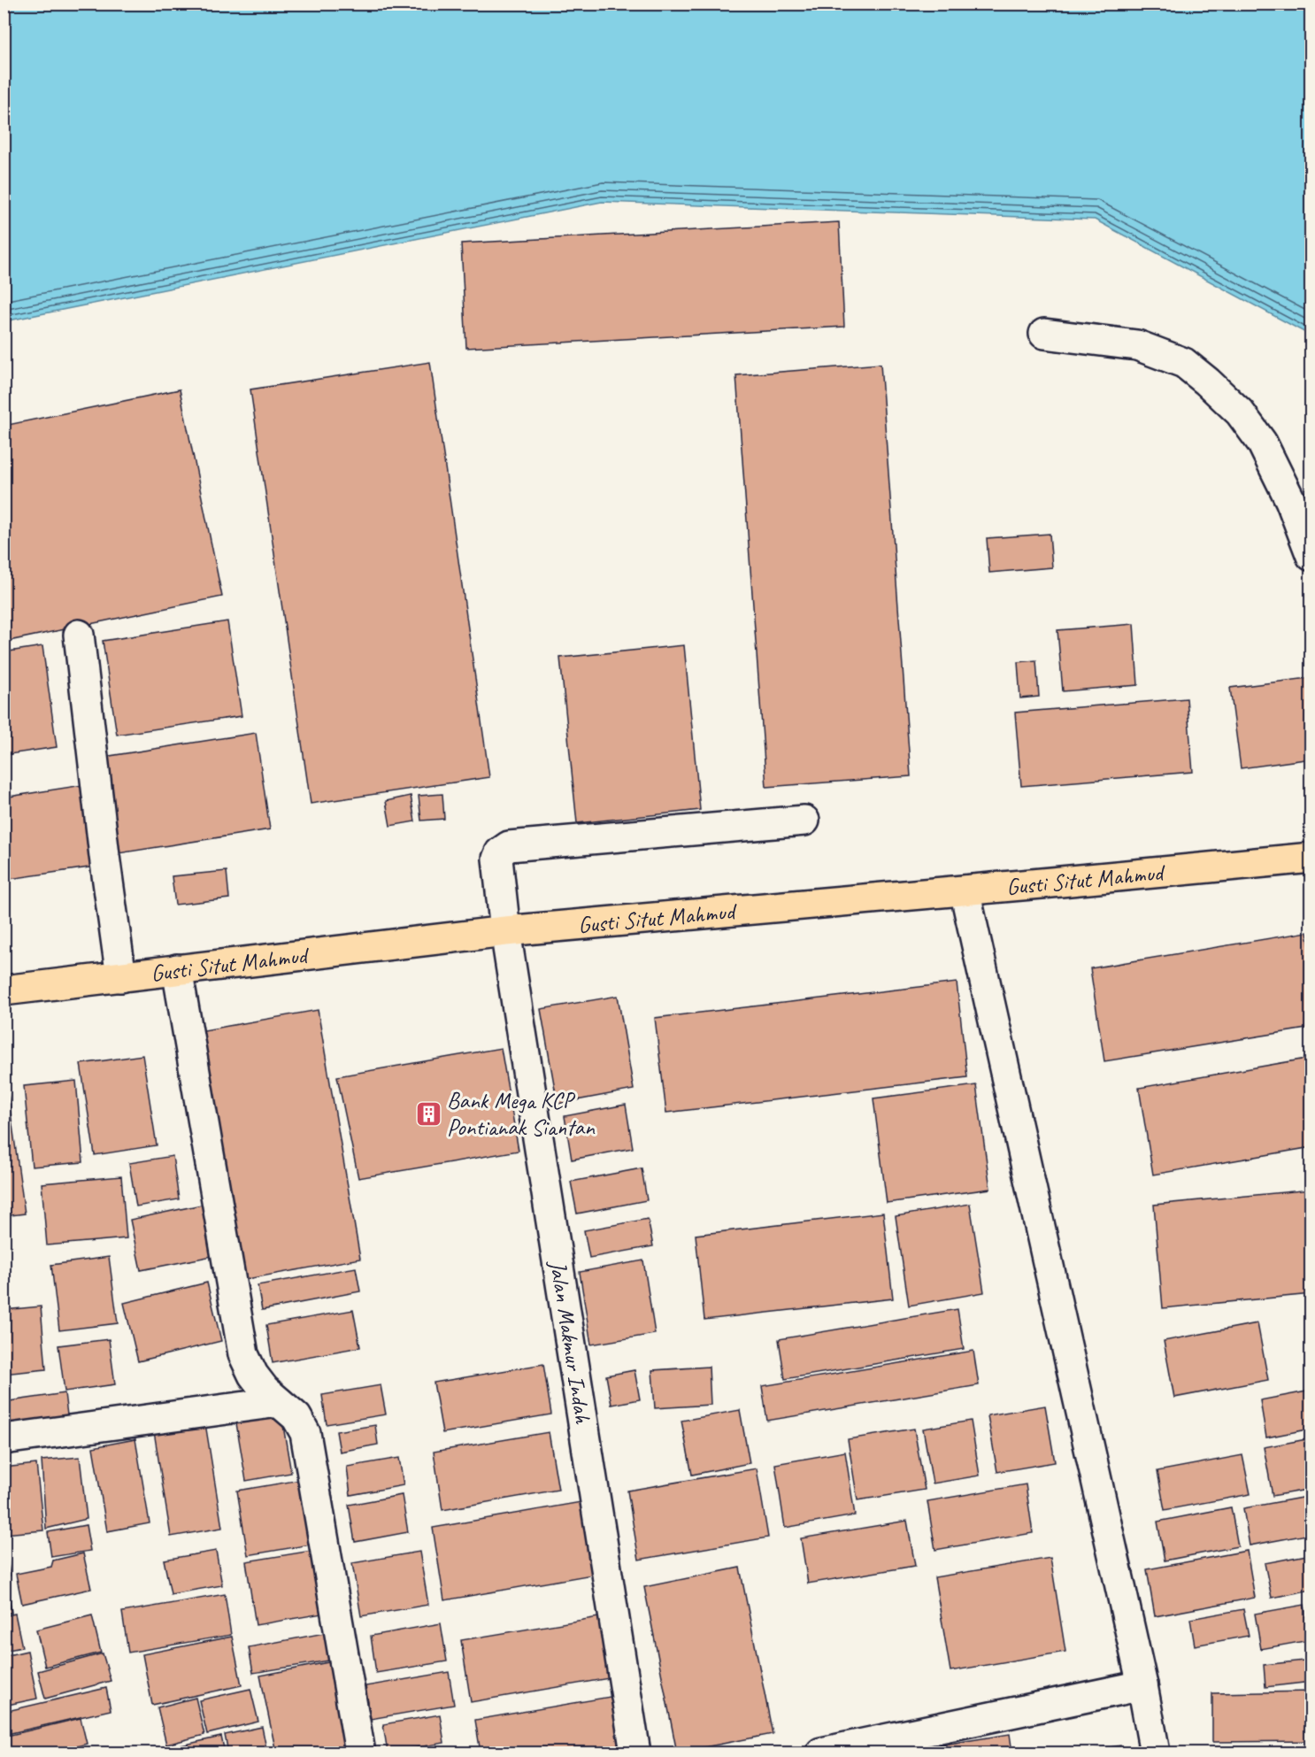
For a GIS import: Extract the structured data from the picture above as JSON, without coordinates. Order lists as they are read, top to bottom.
{
  "streets": {
    "highway": ["Gusti Situt Mahmud"],
    "street": ["Jalan Makmur Indah"]
  },
  "crossings": [
    ["Gusti Situt Mahmud", "Jalan Makmur Indah"]
  ],
  "places": {
    "building": ["Bank Mega KCP Pontianak Siantan"]
  }
}
